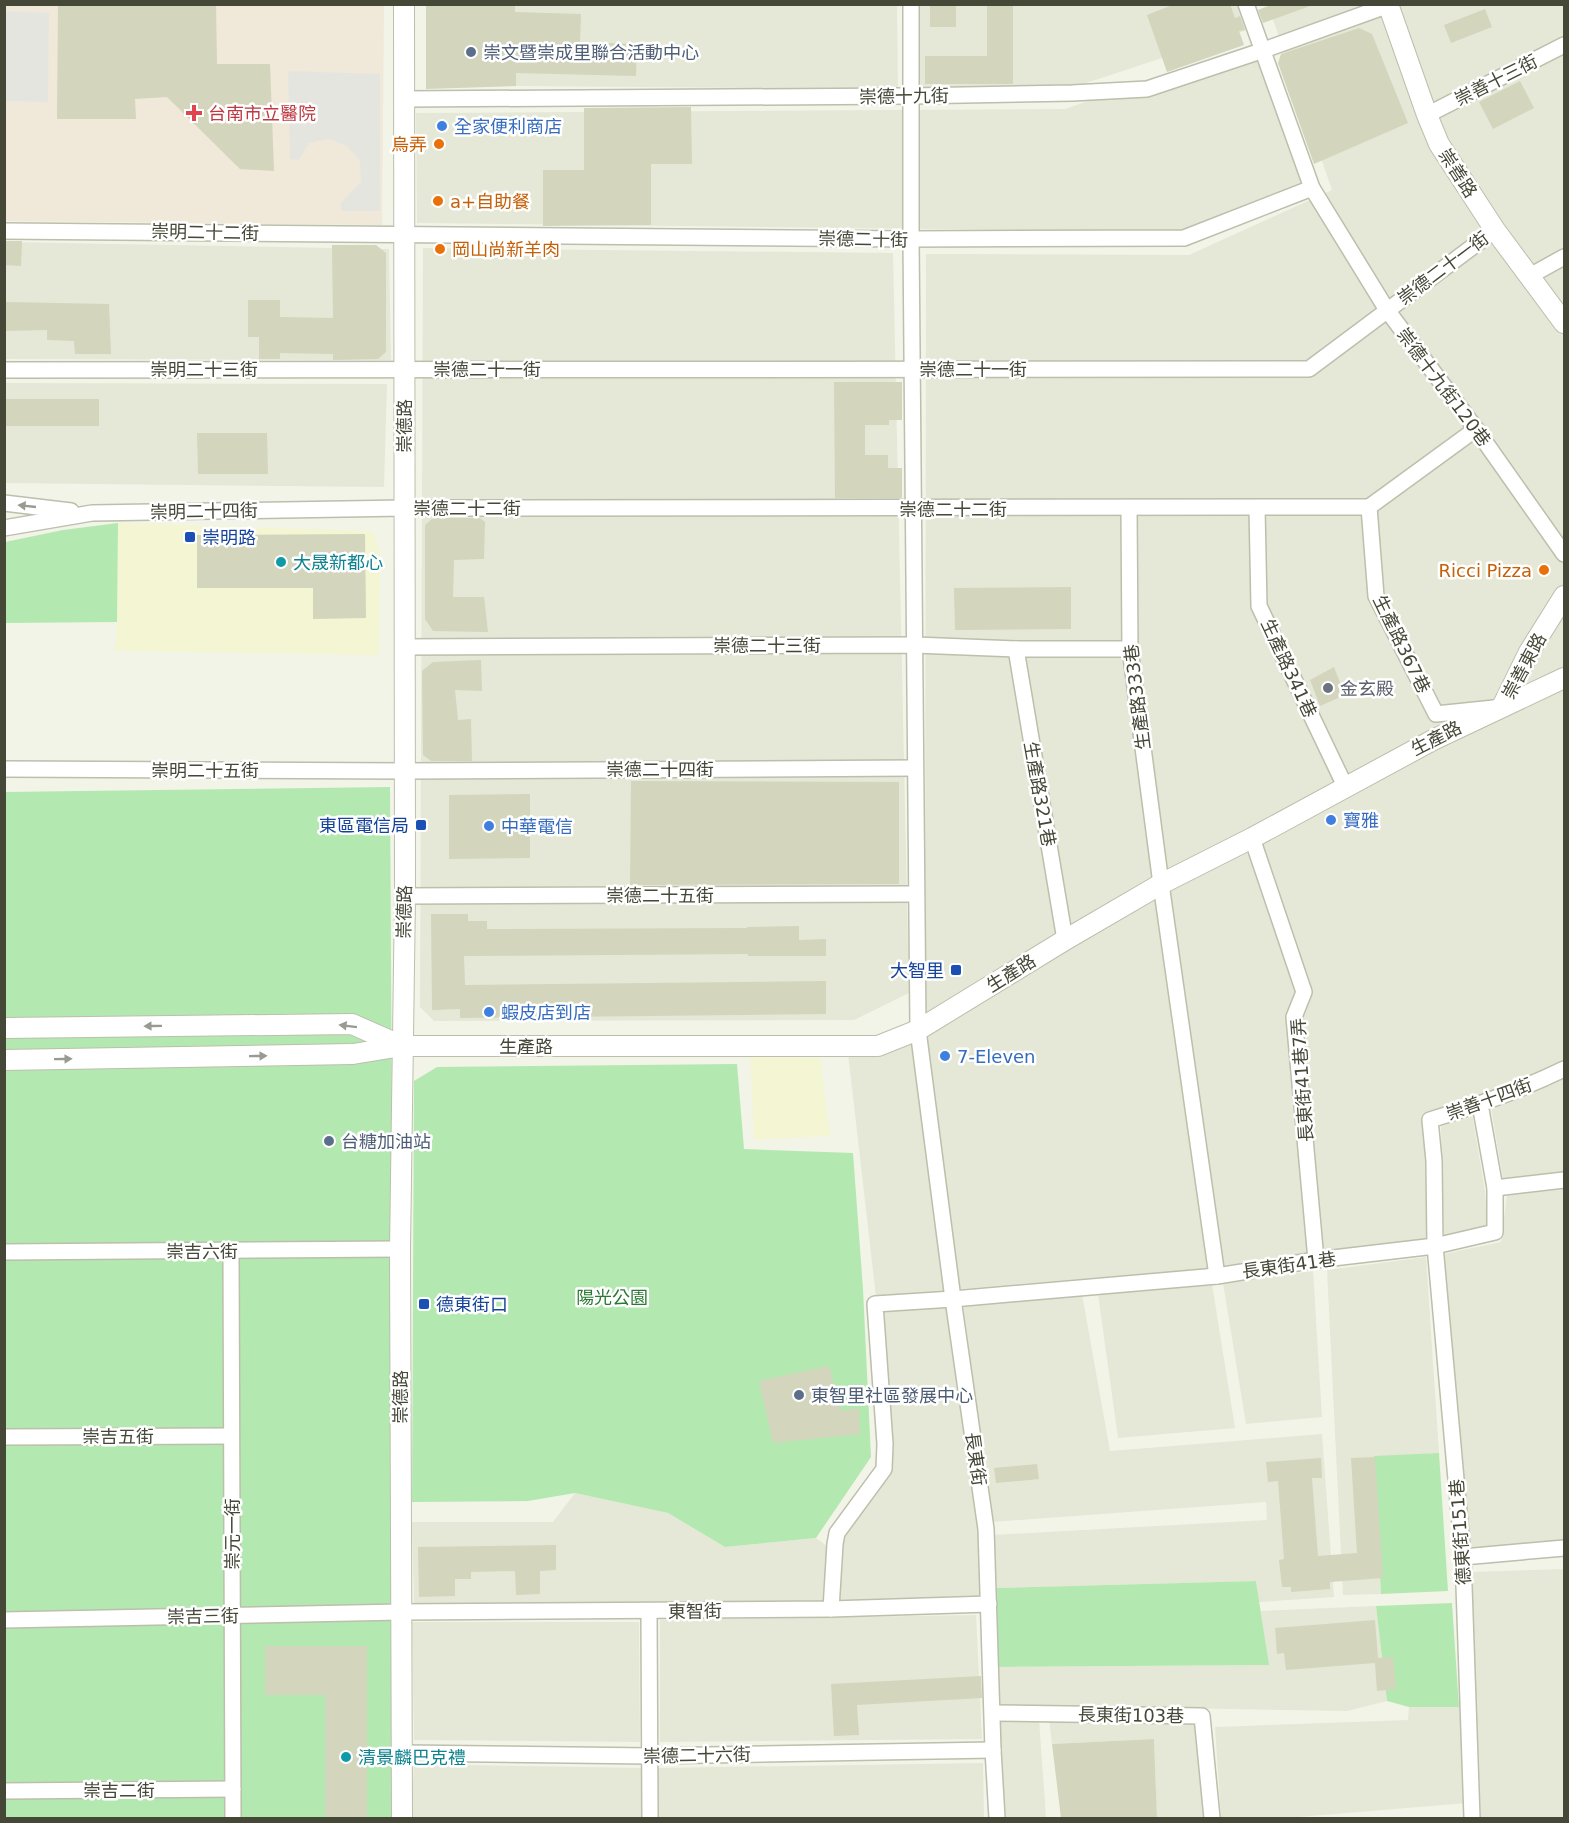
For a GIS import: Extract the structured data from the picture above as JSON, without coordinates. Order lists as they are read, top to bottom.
{
  "streets": {
    "street": [
      "崇善十三街",
      "崇德十九街",
      "崇善路",
      "崇明二十二街",
      "崇德二十街",
      "崇德二十一街",
      "崇明二十三街",
      "崇德十九街120巷",
      "崇德路",
      "崇德二十二街",
      "崇明二十四街",
      "生產路367巷",
      "崇德二十三街",
      "崇善東路",
      "生產路341巷",
      "生產路333巷",
      "生產路",
      "崇德二十四街",
      "崇明二十五街",
      "生產路321巷",
      "崇德二十五街",
      "長東街41巷7弄",
      "崇善十四街",
      "崇吉六街",
      "長東街41巷",
      "崇吉五街",
      "長東街",
      "德東街151巷",
      "崇元一街",
      "東智街",
      "崇吉三街",
      "長東街103巷",
      "崇德二十六街",
      "崇吉二街"
    ]
  },
  "crossings": [
    ["崇善十三街", "崇善路"],
    ["崇德十九街", "崇善路"],
    ["崇德十九街", "崇德十九街120巷"],
    ["崇德十九街", "崇德路"],
    ["崇德十九街", "長東街"],
    ["崇善路", "崇德二十一街"],
    ["崇明二十二街", "崇德二十街"],
    ["崇明二十二街", "崇德路"],
    ["崇德二十街", "崇德十九街120巷"],
    ["崇德二十街", "崇德路"],
    ["崇德二十街", "長東街"],
    ["崇德二十一街", "崇明二十三街"],
    ["崇德二十一街", "崇德十九街120巷"],
    ["崇德二十一街", "崇德路"],
    ["崇德二十一街", "長東街"],
    ["崇明二十三街", "崇德路"],
    ["崇德路", "崇德二十二街"],
    ["崇德路", "崇明二十四街"],
    ["崇德路", "崇德二十三街"],
    ["崇德路", "生產路"],
    ["崇德路", "崇德二十四街"],
    ["崇德路", "崇明二十五街"],
    ["崇德路", "崇德二十五街"],
    ["崇德路", "崇吉六街"],
    ["崇德路", "東智街"],
    ["崇德路", "崇吉三街"],
    ["崇德路", "崇德二十六街"],
    ["崇德二十二街", "崇明二十四街"],
    ["崇德二十二街", "生產路367巷"],
    ["崇德二十二街", "生產路341巷"],
    ["崇德二十二街", "生產路333巷"],
    ["崇德二十二街", "長東街"],
    ["生產路367巷", "崇善東路"],
    ["生產路367巷", "生產路"],
    ["崇德二十三街", "生產路333巷"],
    ["崇德二十三街", "生產路321巷"],
    ["崇德二十三街", "長東街"],
    ["崇善東路", "生產路"],
    ["生產路341巷", "生產路"],
    ["生產路333巷", "生產路"],
    ["生產路333巷", "長東街41巷"],
    ["生產路", "生產路321巷"],
    ["生產路", "長東街41巷7弄"],
    ["生產路", "長東街"],
    ["崇德二十四街", "崇明二十五街"],
    ["崇德二十四街", "長東街"],
    ["崇德二十五街", "長東街"],
    ["長東街41巷7弄", "長東街41巷"],
    ["崇善十四街", "長東街41巷"],
    ["崇善十四街", "德東街151巷"],
    ["崇吉六街", "崇元一街"],
    ["長東街41巷", "長東街"],
    ["長東街41巷", "德東街151巷"],
    ["長東街41巷", "東智街"],
    ["崇吉五街", "崇元一街"],
    ["長東街", "東智街"],
    ["長東街", "長東街103巷"],
    ["長東街", "崇德二十六街"],
    ["崇元一街", "崇吉三街"],
    ["崇元一街", "崇吉二街"],
    ["東智街", "崇吉三街"]
  ],
  "parks": ["陽光公園"],
  "places": {
    "other": [
      "崇文暨崇成里聯合活動中心",
      "全家便利商店",
      "烏弄",
      "a+自助餐",
      "岡山尚新羊肉",
      "大晟新都心",
      "Ricci Pizza",
      "金玄殿",
      "寶雅",
      "中華電信",
      "蝦皮店到店",
      "7-Eleven",
      "台糖加油站",
      "東智里社區發展中心",
      "清景麟巴克禮"
    ],
    "health": ["台南市立醫院"],
    "transit": [
      "崇明路",
      "東區電信局",
      "大智里",
      "德東街口"
    ]
  }
}
